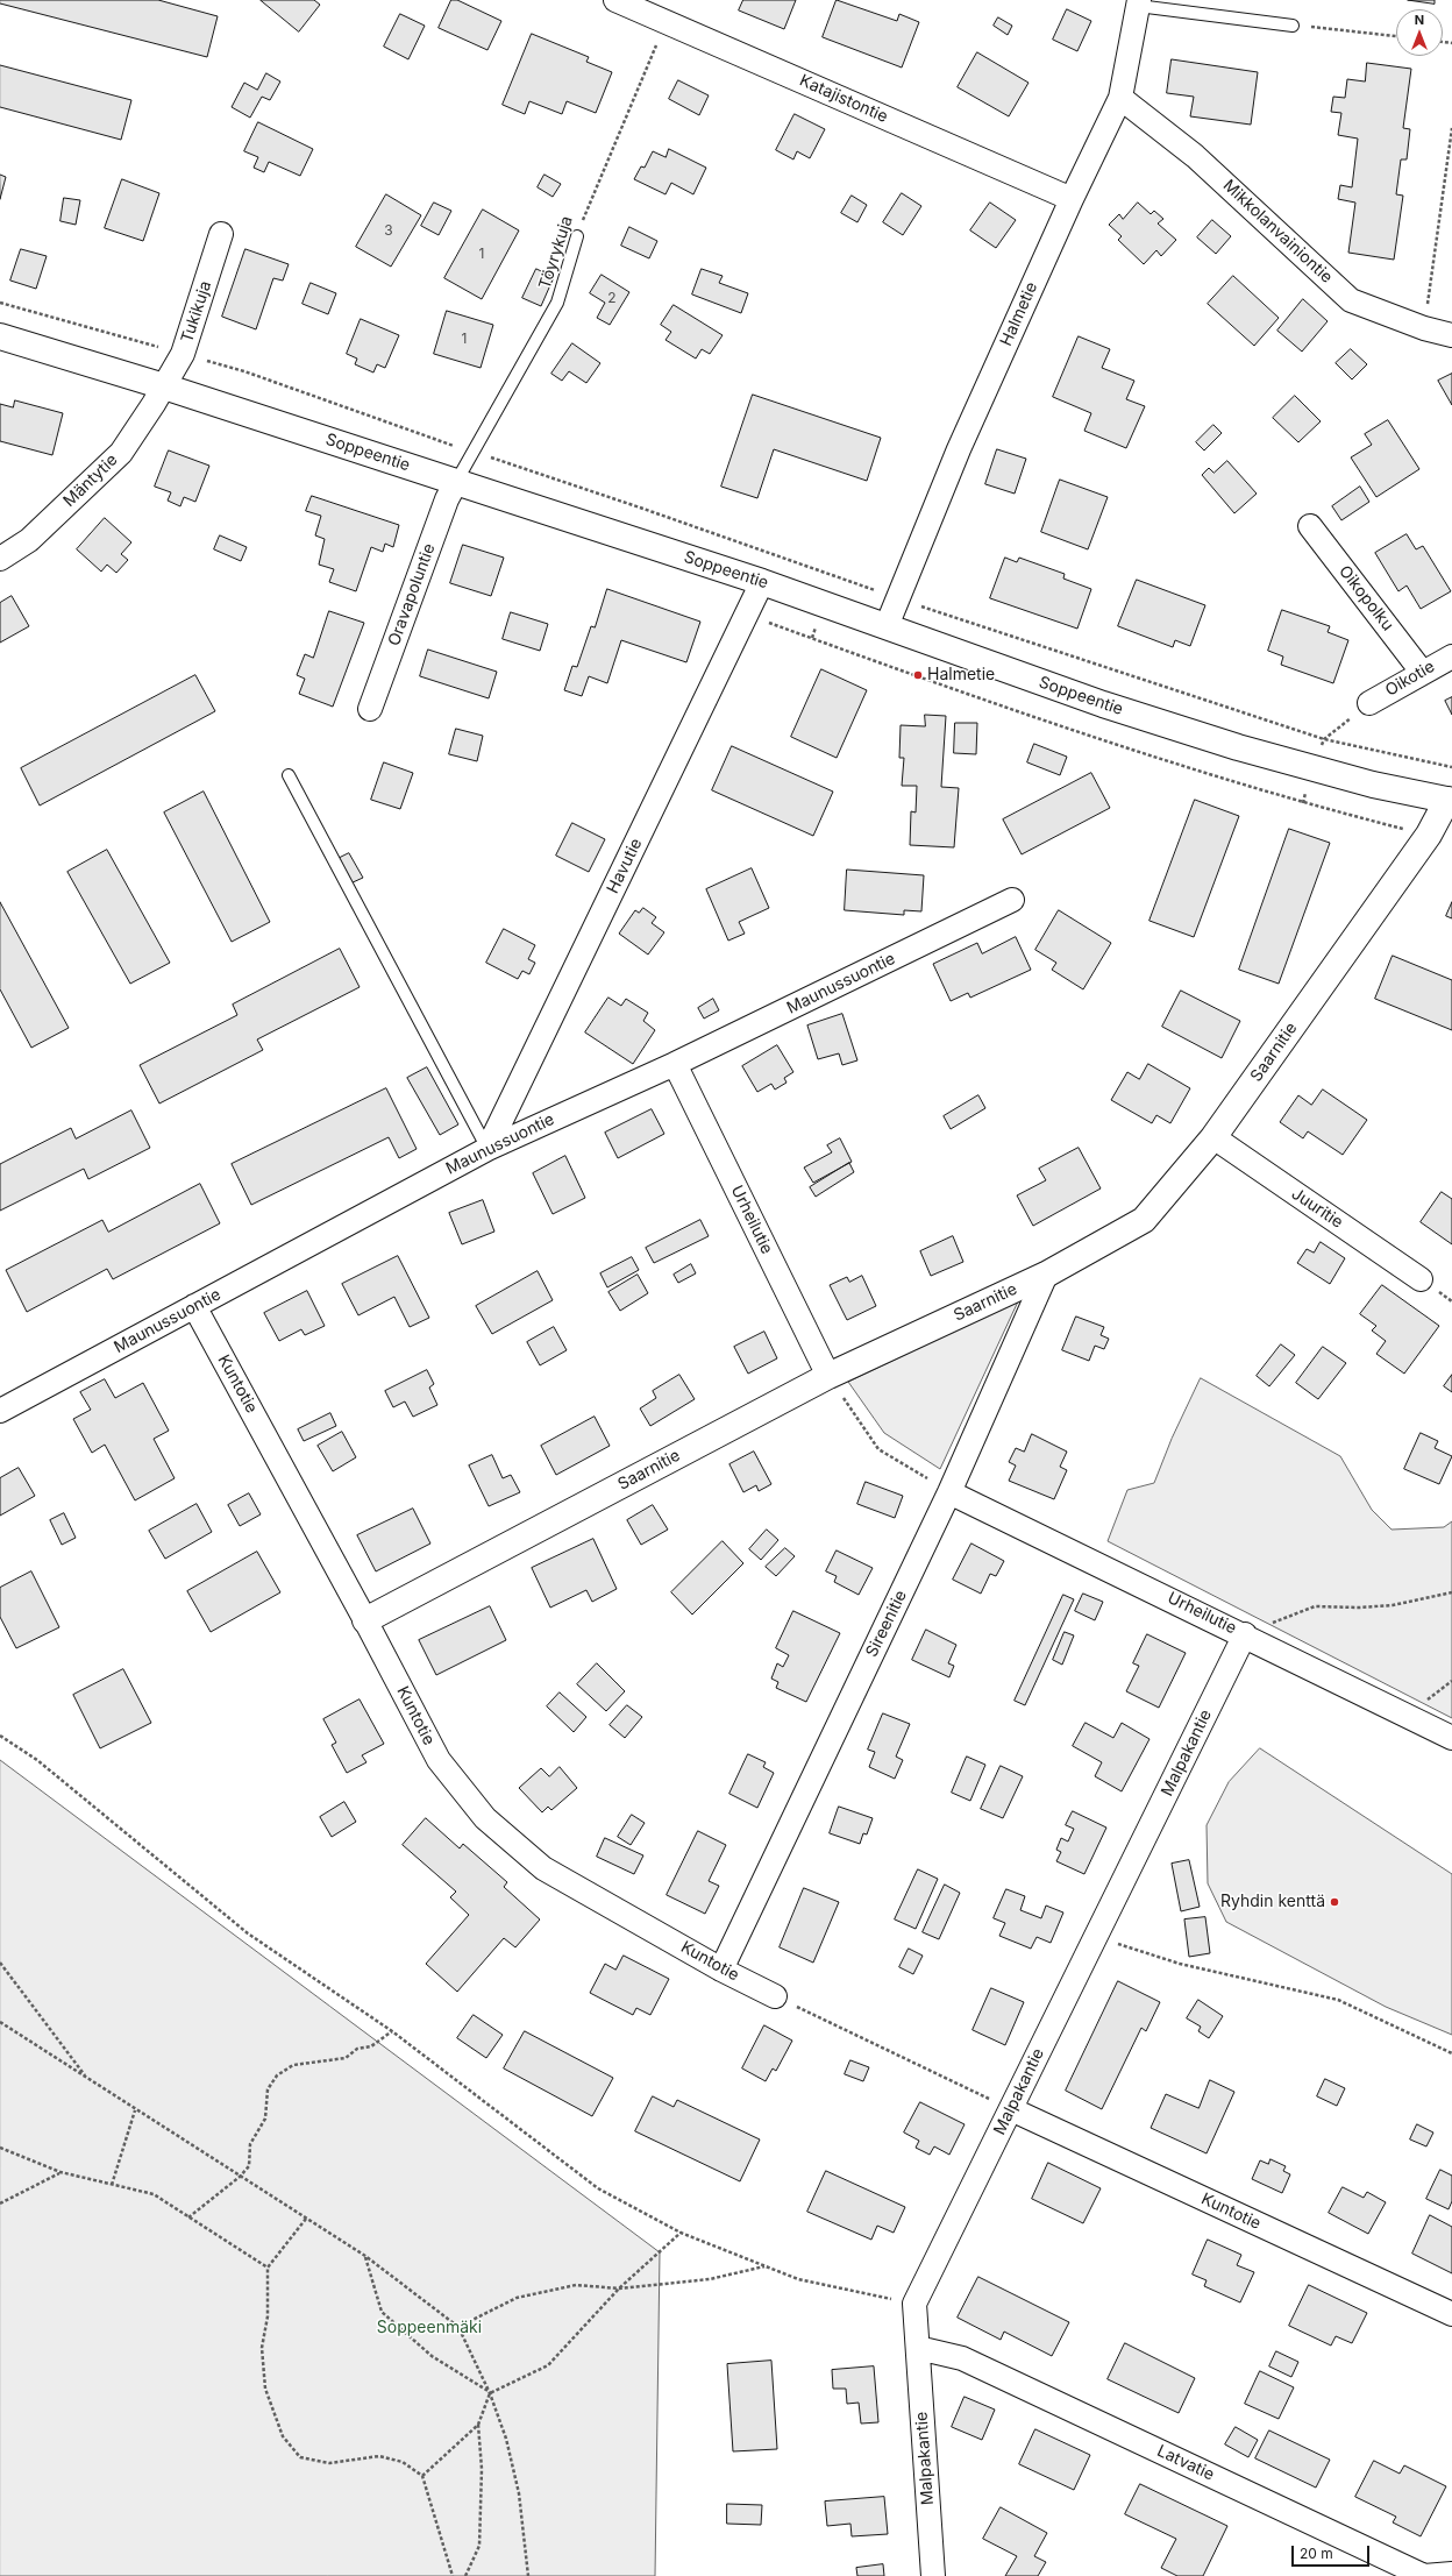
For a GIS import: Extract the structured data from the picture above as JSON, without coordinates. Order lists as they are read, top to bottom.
{
  "streets": {
    "main road": ["Soppeentie", "Saarnitie"],
    "street": [
      "Katajistontie",
      "Mikkolanvainiontie",
      "Tukikuja",
      "Halmetie",
      "Mäntytie",
      "Oravapoluntie",
      "Oikopolku",
      "Oikotie",
      "Havutie",
      "Maunussuontie",
      "Juuritie",
      "Urheilutie",
      "Kuntotie",
      "Sireenitie",
      "Malpakantie",
      "Latvatie"
    ],
    "lane": ["Töyrykuja"]
  },
  "crossings": [
    ["Katajistontie", "Töyrykuja"],
    ["Katajistontie", "Halmetie"],
    ["Mikkolanvainiontie", "Halmetie"],
    ["Töyrykuja", "Soppeentie"],
    ["Töyrykuja", "Oravapoluntie"],
    ["Tukikuja", "Soppeentie"],
    ["Tukikuja", "Mäntytie"],
    ["Halmetie", "Soppeentie"],
    ["Soppeentie", "Mäntytie"],
    ["Soppeentie", "Oravapoluntie"],
    ["Soppeentie", "Havutie"],
    ["Soppeentie", "Saarnitie"],
    ["Oikopolku", "Oikotie"],
    ["Havutie", "Maunussuontie"],
    ["Maunussuontie", "Urheilutie"],
    ["Maunussuontie", "Kuntotie"],
    ["Saarnitie", "Juuritie"],
    ["Saarnitie", "Urheilutie"],
    ["Saarnitie", "Kuntotie"],
    ["Saarnitie", "Sireenitie"],
    ["Urheilutie", "Sireenitie"],
    ["Urheilutie", "Malpakantie"],
    ["Kuntotie", "Sireenitie"],
    ["Kuntotie", "Malpakantie"],
    ["Malpakantie", "Latvatie"]
  ],
  "parks": ["Soppeenmäki"],
  "places": ["Halmetie", "Ryhdin kenttä"],
  "house_numbers": [
    "3",
    "1",
    "2",
    "1"
  ],
  "scale_bar": "20 m",
  "north": "top"
}
